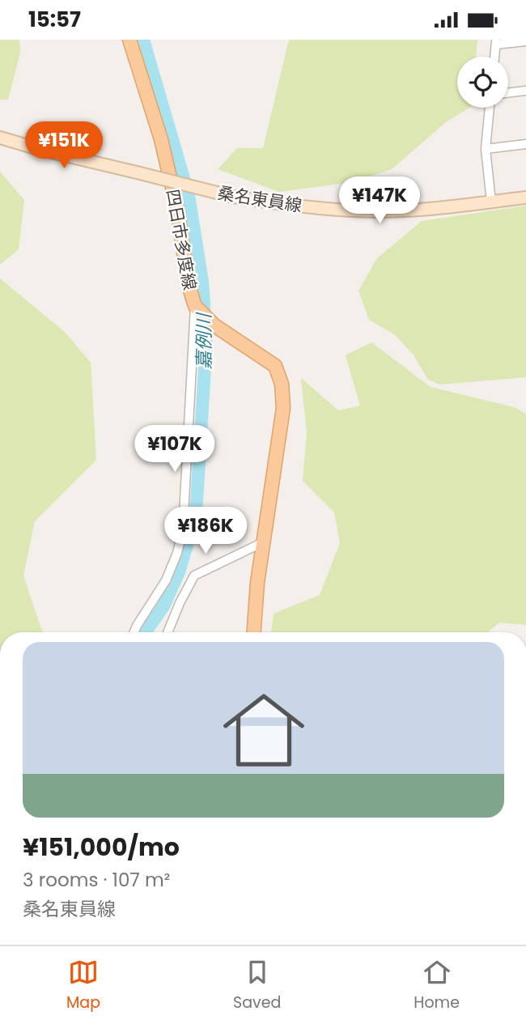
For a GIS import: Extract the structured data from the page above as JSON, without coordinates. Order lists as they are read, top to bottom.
{
  "streets": {
    "main road": ["桑名東員線", "四日市多度線"]
  },
  "water": ["嘉例川"],
  "page": {
    "status": "15:57",
    "price": [
      "¥151K",
      "¥147K",
      "¥107K",
      "¥186K"
    ],
    "list": [
      {
        "name": "¥151,000/mo",
        "note": "3 rooms · 107 m² · 桑名東員線"
      }
    ],
    "tabs": ["Map", "Saved", "Home"]
  }
}
